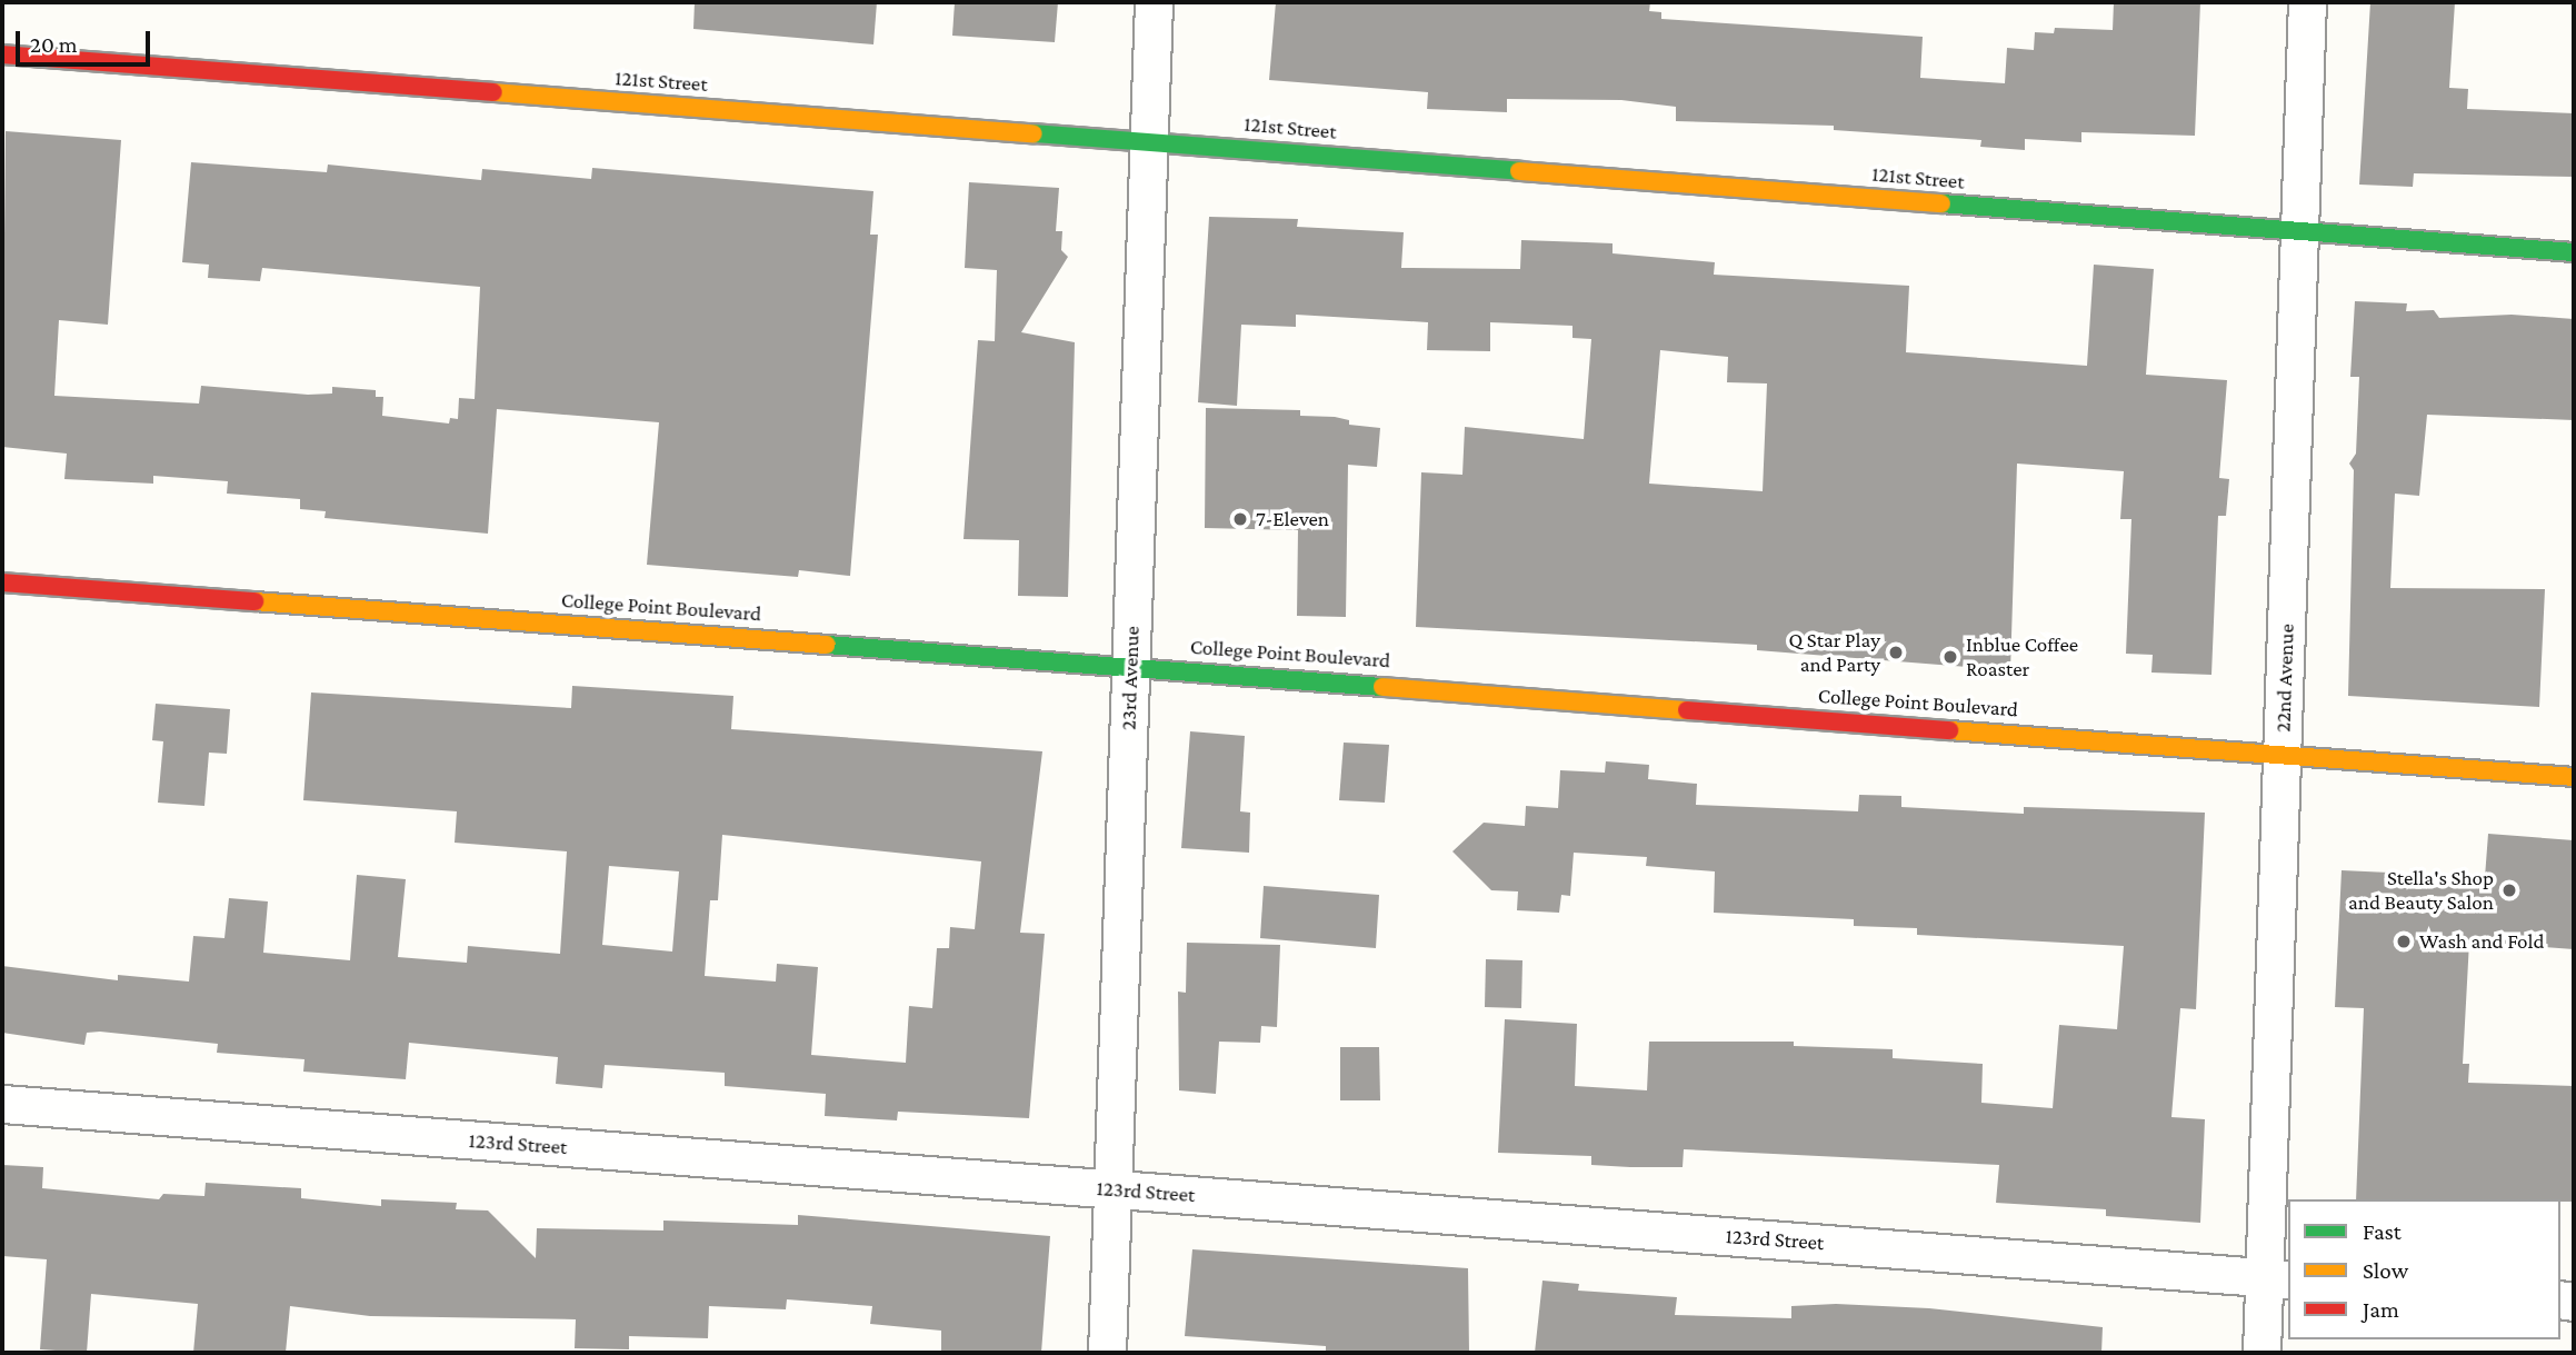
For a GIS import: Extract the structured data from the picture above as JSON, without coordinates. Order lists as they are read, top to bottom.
{
  "streets": {
    "street": [
      "121st Street",
      "College Point Boulevard",
      "23rd Avenue",
      "22nd Avenue",
      "123rd Street"
    ]
  },
  "crossings": [
    ["121st Street", "23rd Avenue"],
    ["121st Street", "22nd Avenue"],
    ["College Point Boulevard", "23rd Avenue"],
    ["College Point Boulevard", "22nd Avenue"],
    ["23rd Avenue", "123rd Street"],
    ["22nd Avenue", "123rd Street"]
  ],
  "places": [
    "7-Eleven",
    "Q Star Play and Party",
    "Inblue Coffee Roaster",
    "Stella's Shop and Beauty Salon",
    "Wash and Fold"
  ],
  "legend": ["Fast", "Slow", "Jam"],
  "scale_bar": "20 m"
}
